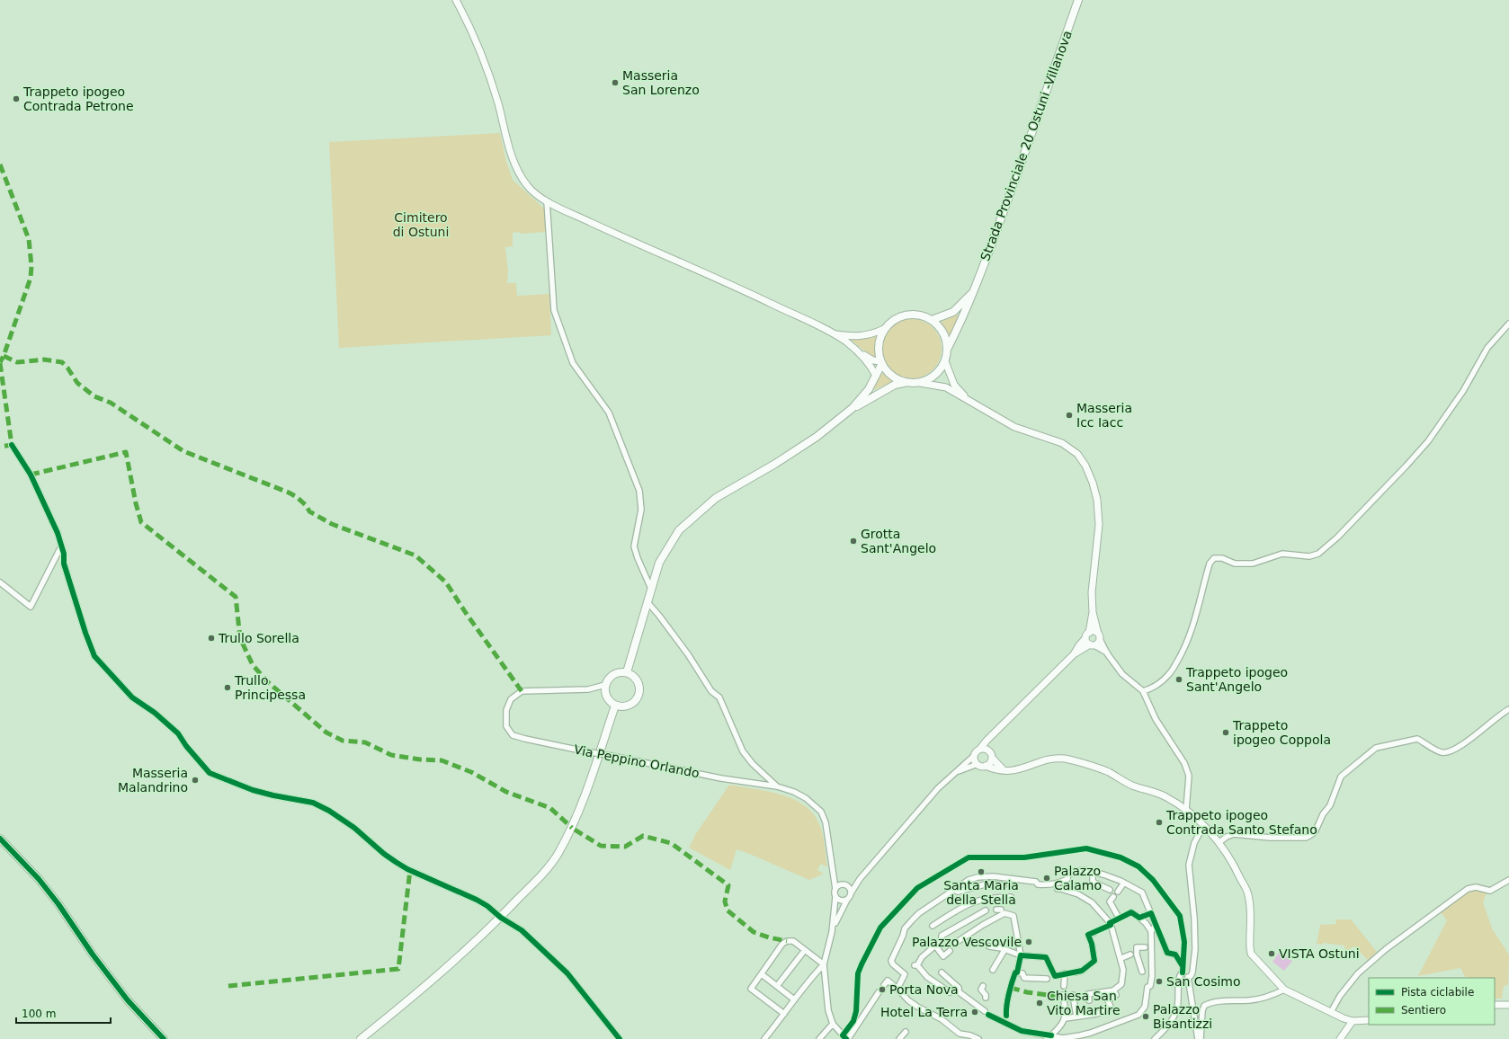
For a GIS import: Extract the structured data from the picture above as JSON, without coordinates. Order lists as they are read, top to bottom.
{
  "streets": {
    "main road": ["Strada Provinciale 20 Ostuni -Villanova"],
    "street": ["Via Peppino Orlando"]
  },
  "parks": ["Cimitero di Ostuni"],
  "places": [
    "Masseria San Lorenzo",
    "Trappeto ipogeo Contrada Petrone",
    "Masseria Icc Iacc",
    "Grotta Sant'Angelo",
    "Trullo Sorella",
    "Trappeto ipogeo Sant'Angelo",
    "Trullo Principessa",
    "Trappeto ipogeo Coppola",
    "Masseria Malandrino",
    "Trappeto ipogeo Contrada Santo Stefano",
    "Santa Maria della Stella",
    "Palazzo Calamo",
    "Palazzo Vescovile",
    "VISTA Ostuni",
    "San Cosimo",
    "Porta Nova",
    "Chiesa San Vito Martire",
    "Hotel La Terra",
    "Palazzo Bisantizzi"
  ],
  "legend": ["Pista ciclabile", "Sentiero"],
  "scale_bar": "100 m"
}
